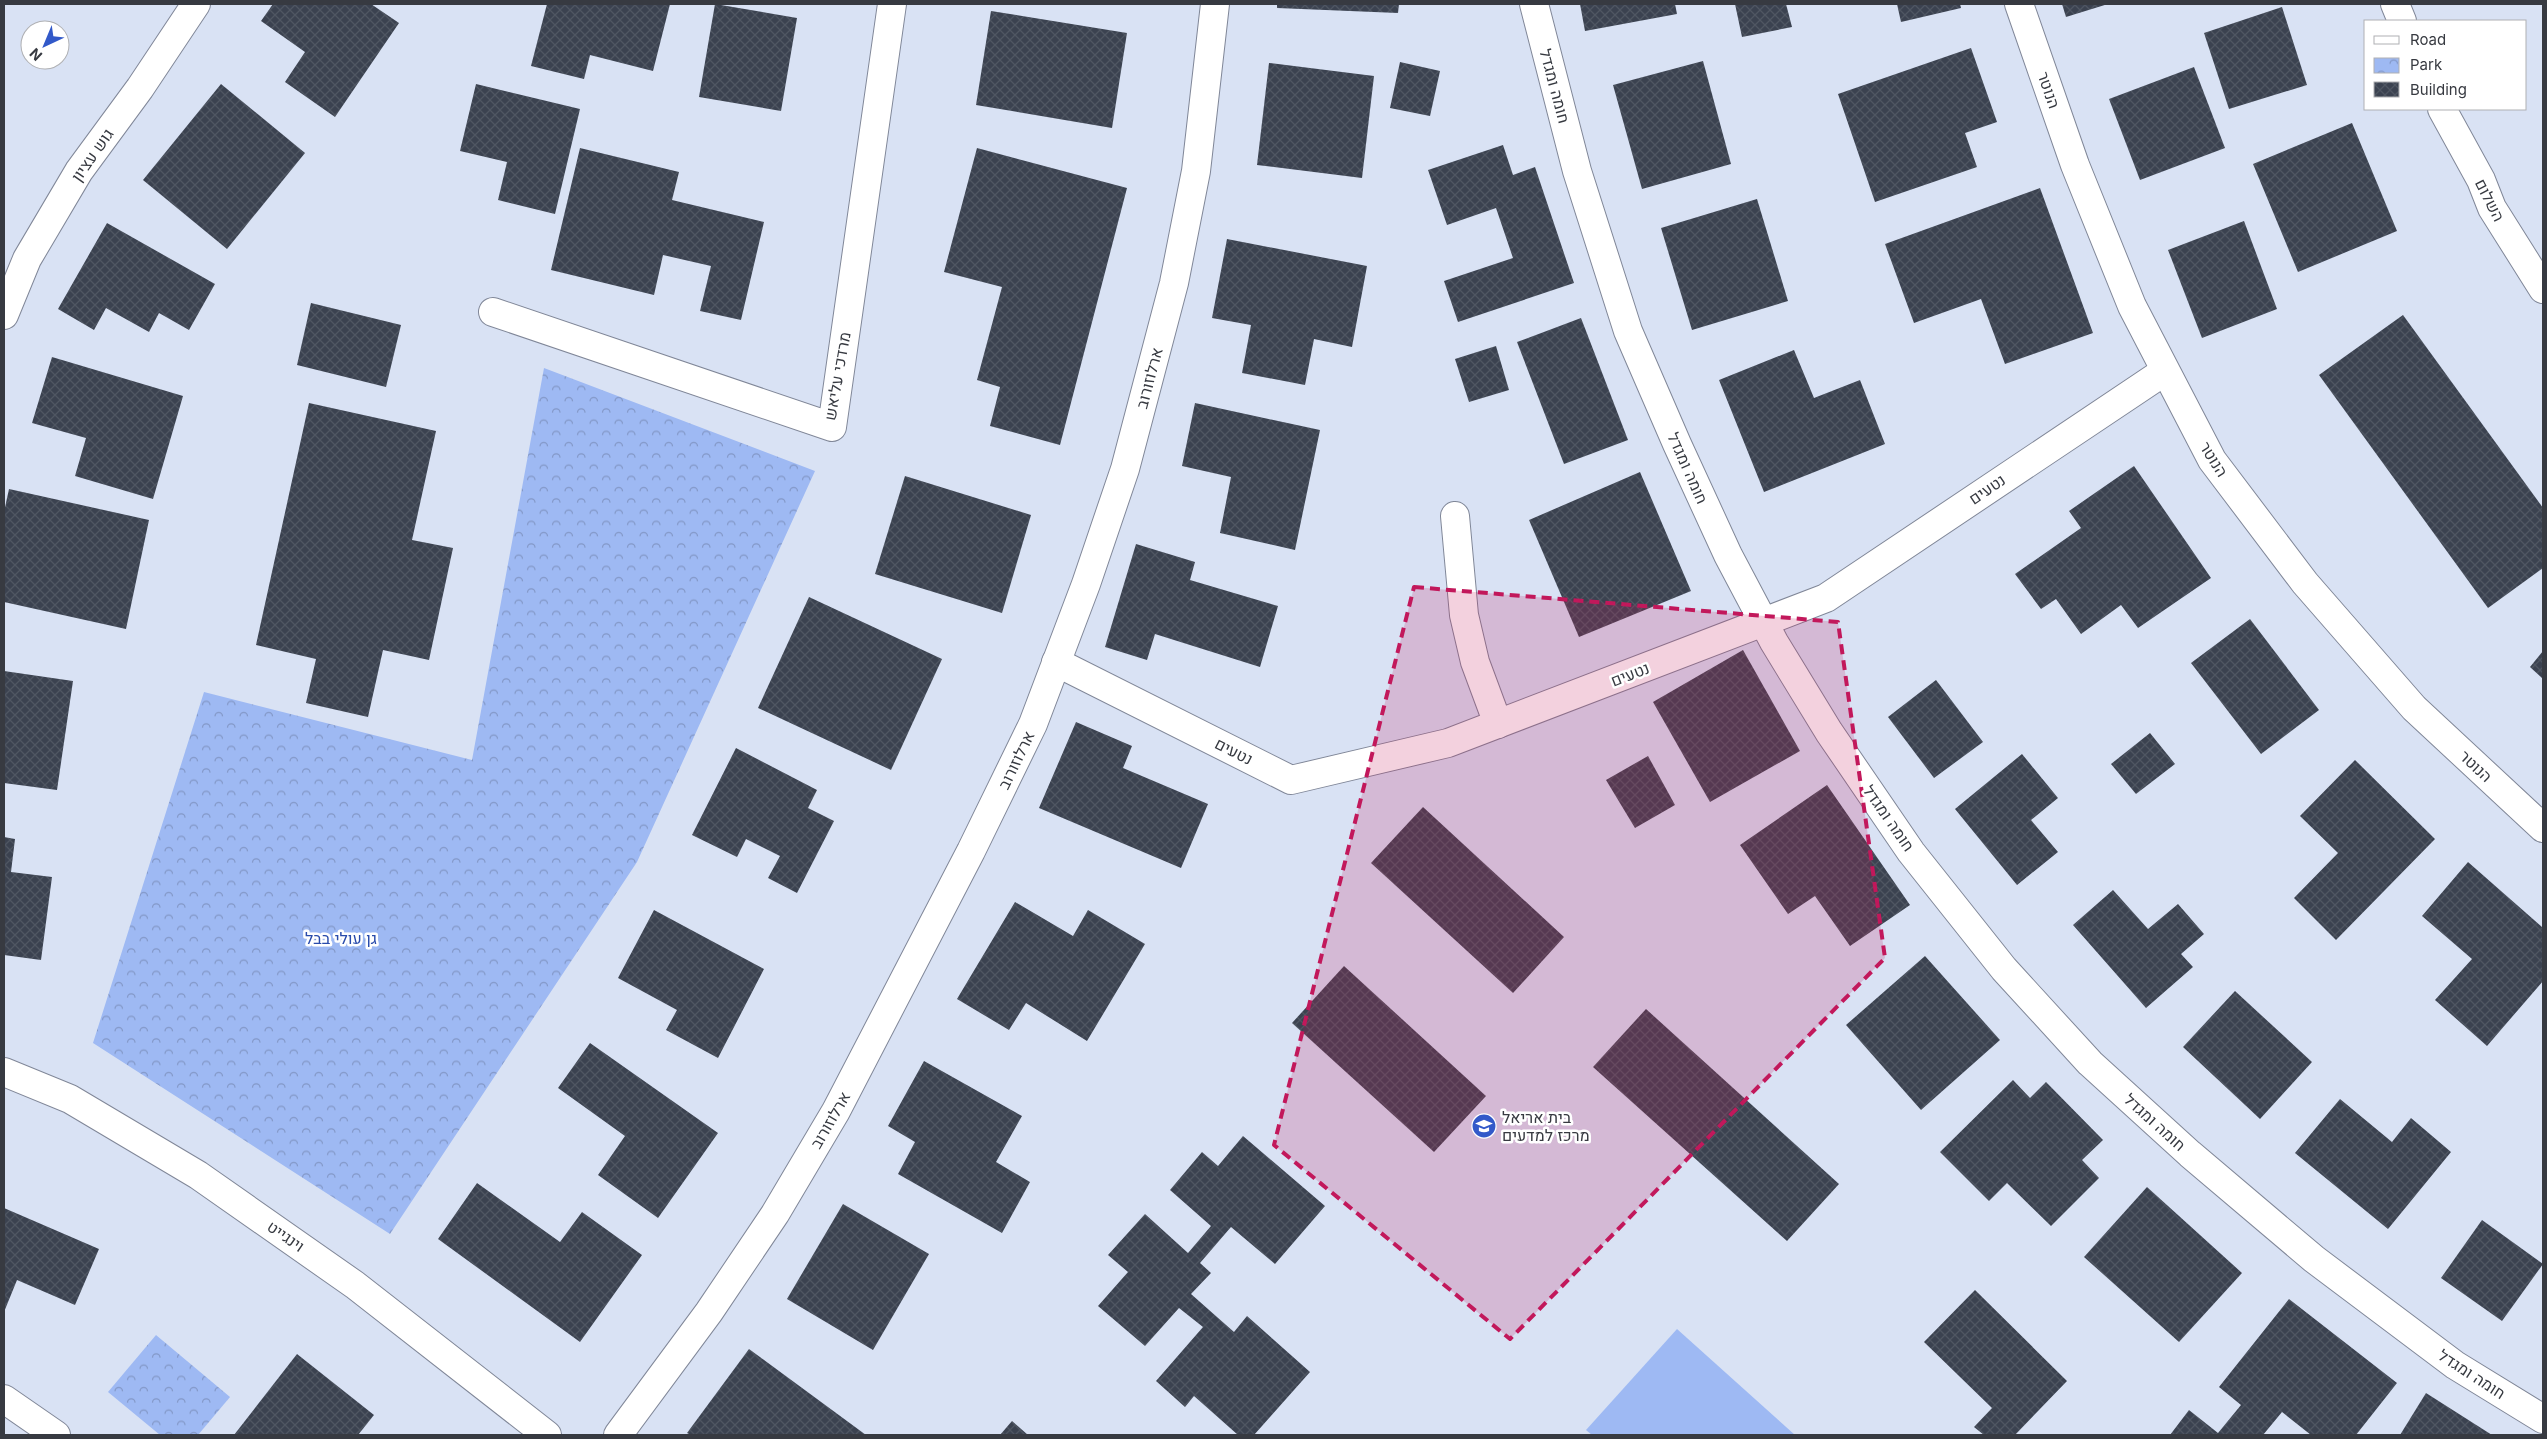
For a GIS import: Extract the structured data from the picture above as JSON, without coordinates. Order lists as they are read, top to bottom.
{
  "streets": {
    "street": [
      "חומה ומגדל",
      "הנוטר",
      "גוש עציון",
      "השלום",
      "מרדכי עליאש",
      "ארלוזורוב",
      "נטעים",
      "וינגייט"
    ]
  },
  "crossings": [
    ["חומה ומגדל", "נטעים"],
    ["הנוטר", "נטעים"],
    ["ארלוזורוב", "נטעים"]
  ],
  "parks": ["גן עולי בבל"],
  "places": {
    "school or university": ["בית אריאל מרכז למדעים"]
  },
  "legend": ["Road", "Park", "Building"],
  "north": "bottom left"
}
